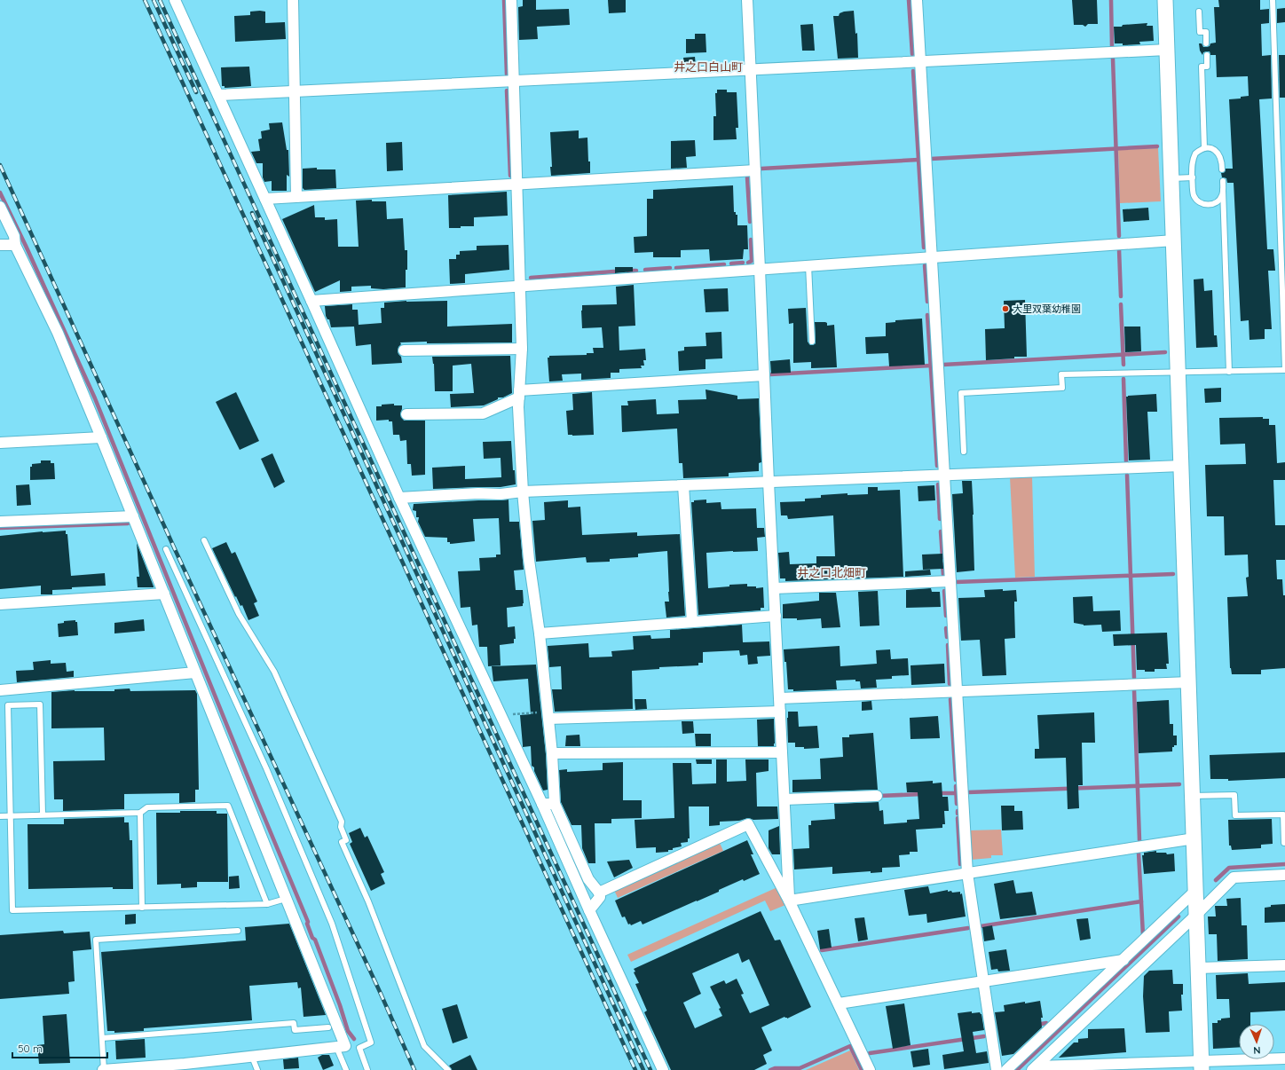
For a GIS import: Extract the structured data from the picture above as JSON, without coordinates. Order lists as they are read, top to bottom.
{
  "districts": ["井之口白山町", "井之口北畑町"],
  "places": ["大里双葉幼稚園"],
  "scale_bar": "50 m",
  "north": "bottom"
}
